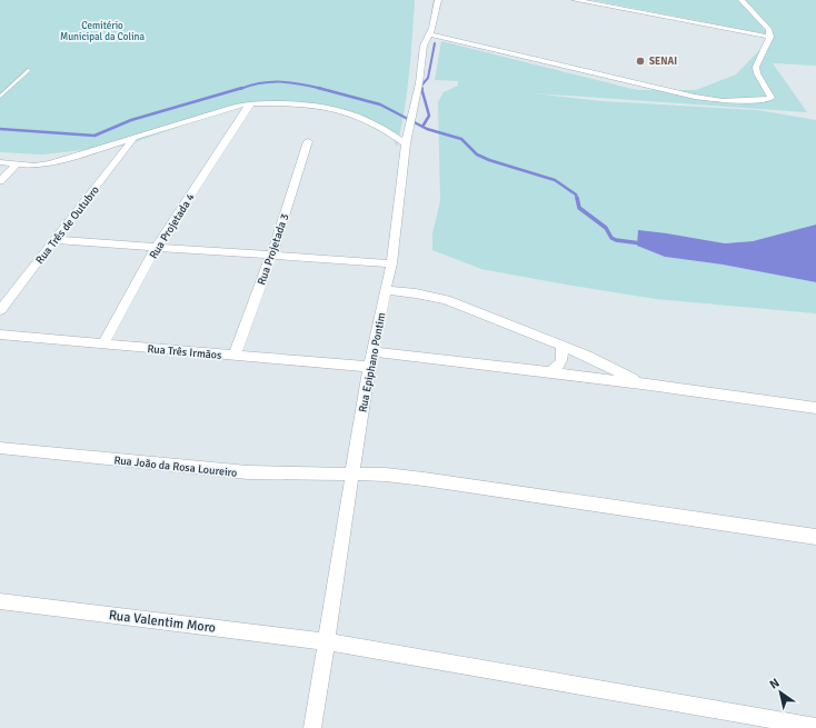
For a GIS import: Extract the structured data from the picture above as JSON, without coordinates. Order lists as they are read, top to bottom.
{
  "streets": {
    "street": [
      "Rua Três de Outubro",
      "Rua Projetada 4",
      "Rua Projetada 3",
      "Rua Três Irmãos",
      "Rua Epiphano Pontim",
      "Rua João da Rosa Loureiro",
      "Rua Valentim Moro"
    ]
  },
  "crossings": [
    ["Rua Projetada 4", "Rua Três Irmãos"],
    ["Rua Projetada 3", "Rua Três Irmãos"],
    ["Rua Três Irmãos", "Rua Epiphano Pontim"],
    ["Rua Epiphano Pontim", "Rua João da Rosa Loureiro"],
    ["Rua Epiphano Pontim", "Rua Valentim Moro"]
  ],
  "parks": ["Cemitério Municipal da Colina"],
  "places": ["SENAI"],
  "north": "top left"
}
